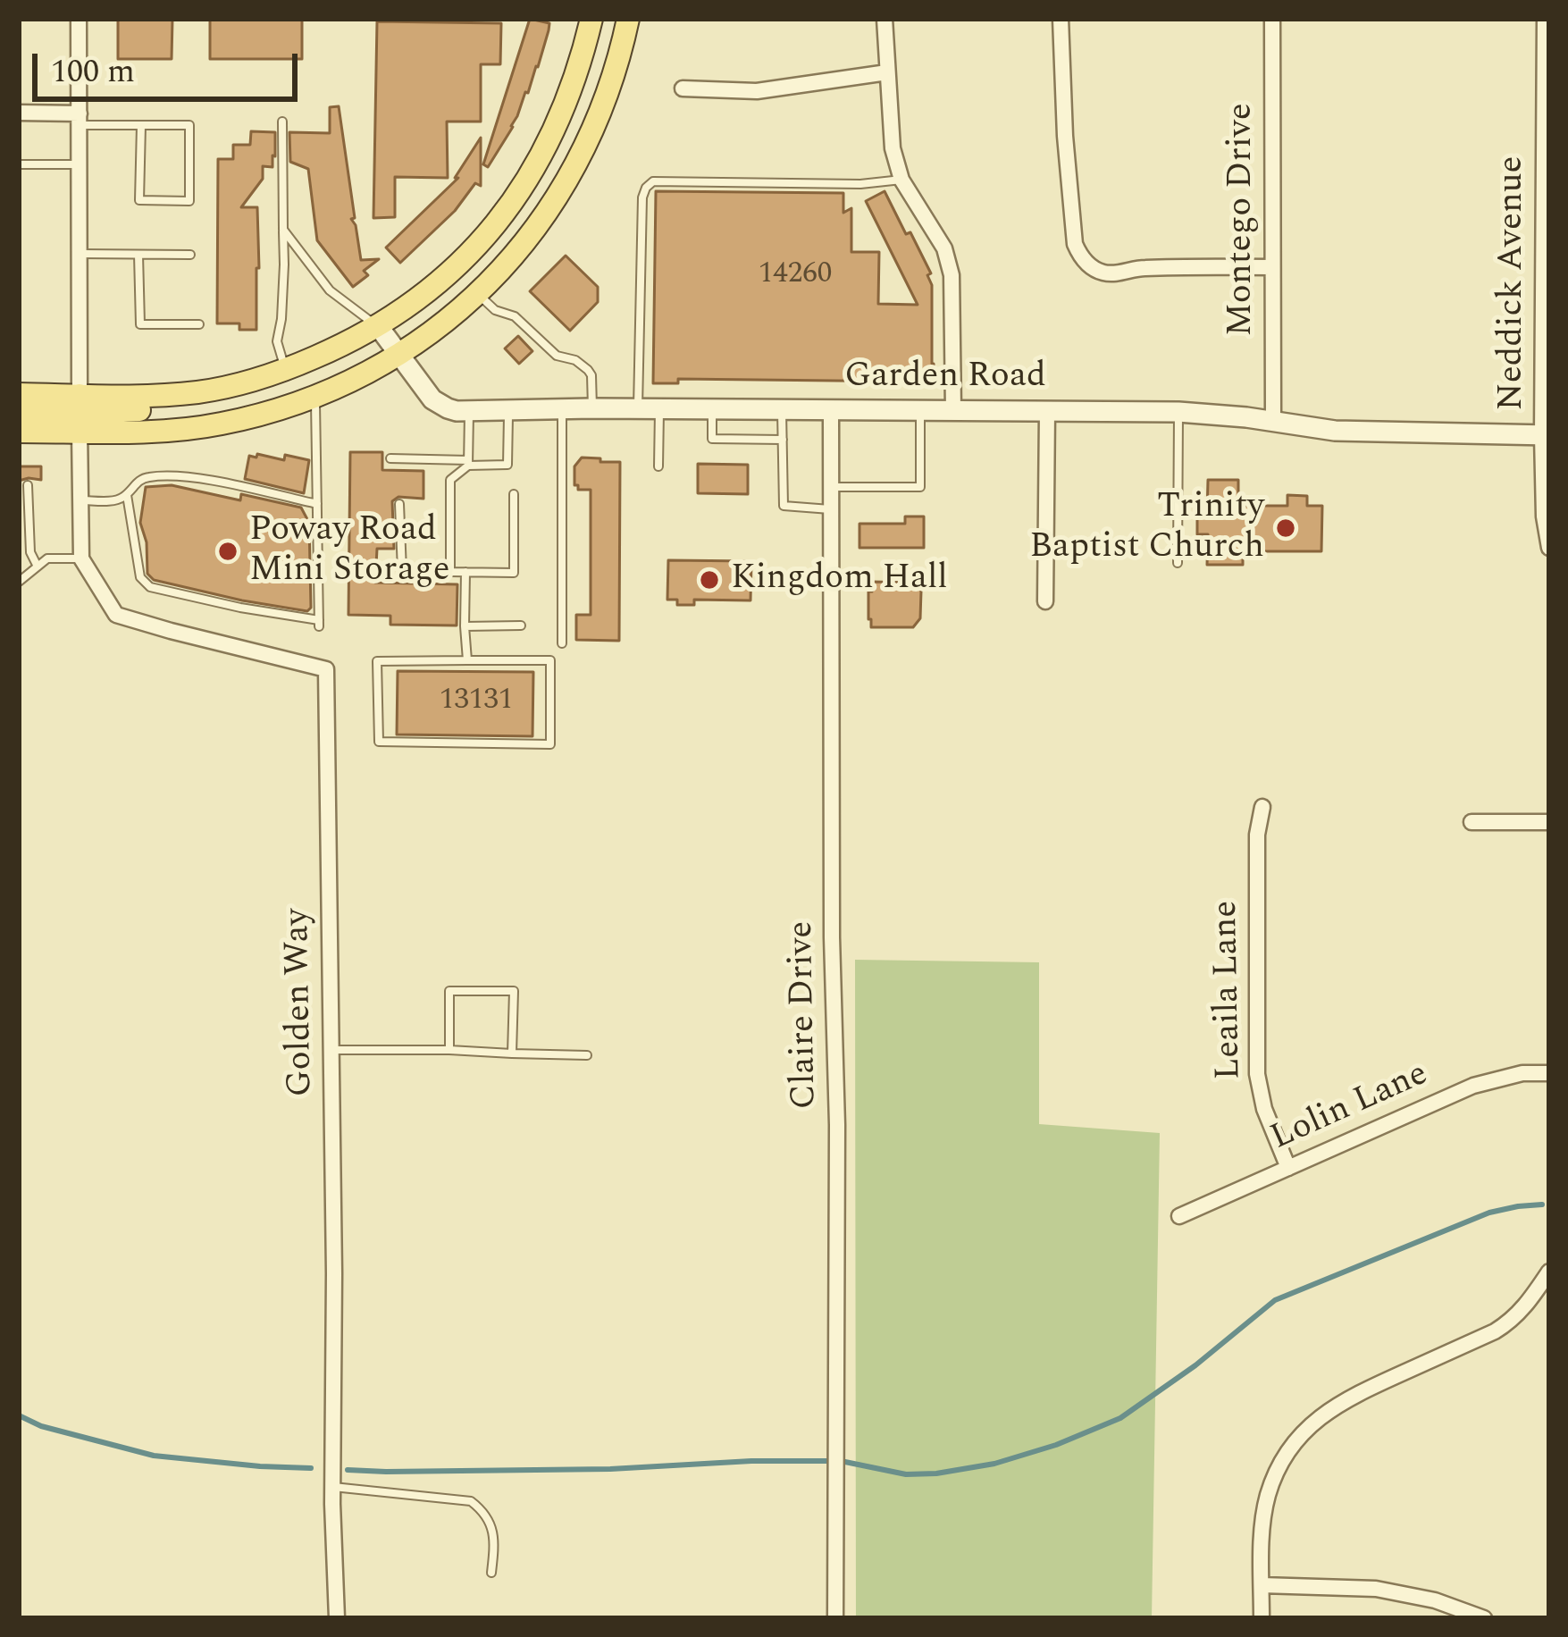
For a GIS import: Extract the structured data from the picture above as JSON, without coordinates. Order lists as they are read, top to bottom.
{
  "streets": {
    "street": [
      "Montego Drive",
      "Neddick Avenue",
      "Garden Road",
      "Leaila Lane",
      "Golden Way",
      "Claire Drive",
      "Lolin Lane"
    ]
  },
  "crossings": [
    ["Montego Drive", "Garden Road"],
    ["Neddick Avenue", "Garden Road"],
    ["Garden Road", "Claire Drive"],
    ["Leaila Lane", "Lolin Lane"]
  ],
  "places": ["Trinity Baptist Church", "Poway Road Mini Storage", "Kingdom Hall"],
  "house_numbers": ["14260", "13131"],
  "scale_bar": "100 m"
}
